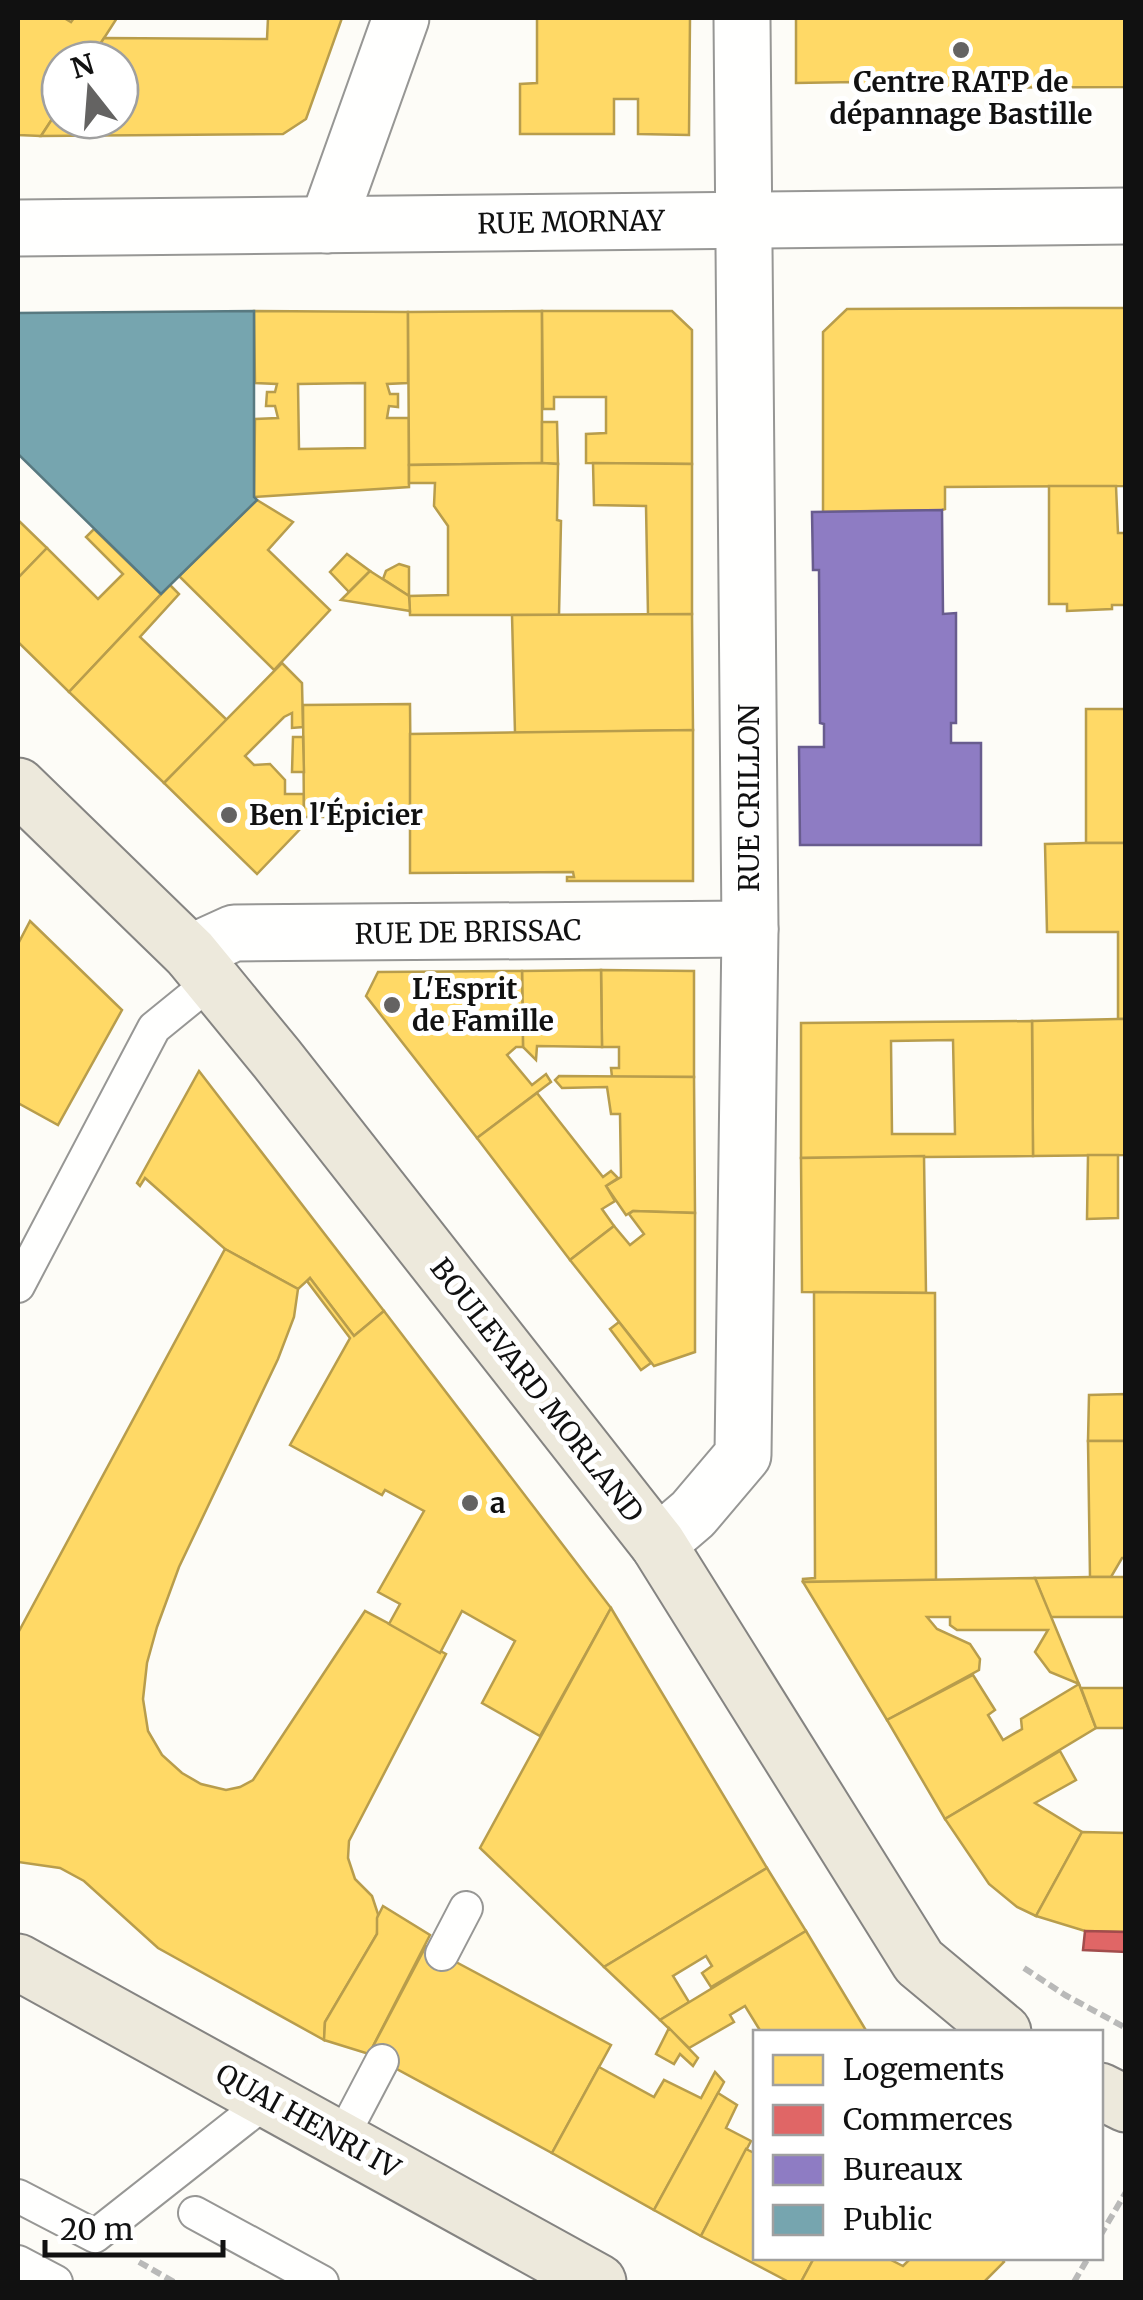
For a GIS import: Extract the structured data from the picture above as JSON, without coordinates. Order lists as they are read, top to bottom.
{
  "streets": {
    "main road": ["BOULEVARD MORLAND", "QUAI HENRI IV"],
    "street": ["RUE MORNAY", "RUE CRILLON", "RUE DE BRISSAC"]
  },
  "crossings": [
    ["RUE MORNAY", "RUE CRILLON"],
    ["RUE CRILLON", "RUE DE BRISSAC"],
    ["RUE CRILLON", "BOULEVARD MORLAND"],
    ["RUE DE BRISSAC", "BOULEVARD MORLAND"]
  ],
  "places": [
    "Centre RATP de dépannage Bastille",
    "Ben l'Épicier",
    "L'Esprit de Famille",
    "a"
  ],
  "legend": [
    "Logements",
    "Commerces",
    "Bureaux",
    "Public"
  ],
  "scale_bar": "20 m",
  "north": "top"
}
